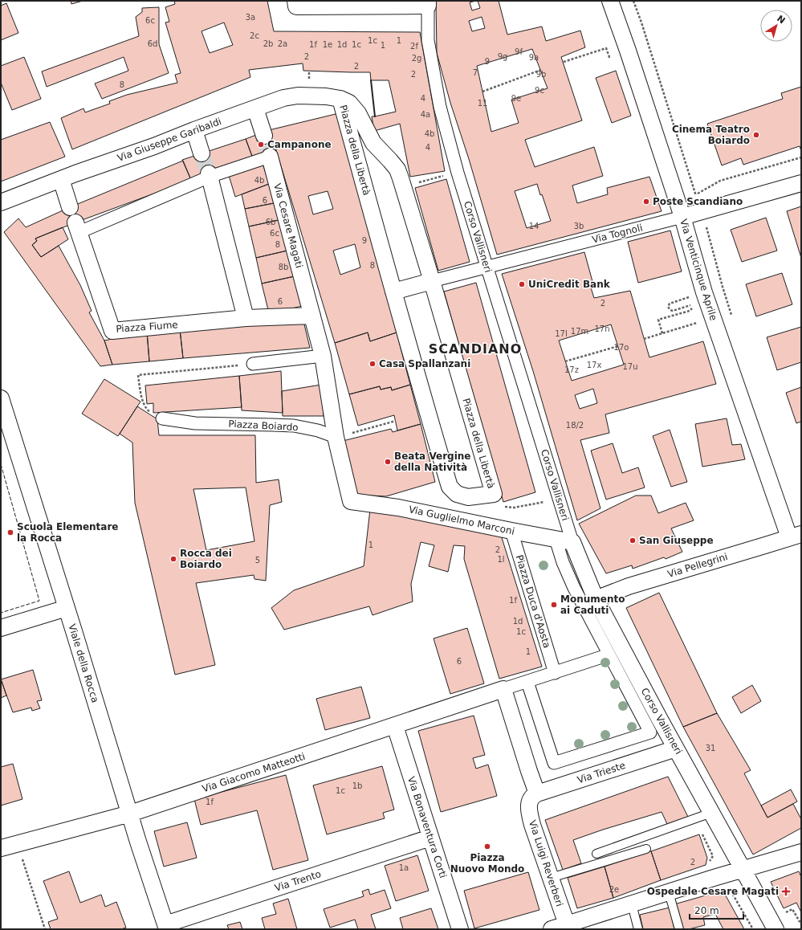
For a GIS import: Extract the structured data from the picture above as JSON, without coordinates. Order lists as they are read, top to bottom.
{
  "streets": {
    "street": [
      "Via Giuseppe Garibaldi",
      "Piazza della Libertà",
      "Via Cesare Magati",
      "Via Tognoli",
      "Corso Vallisneri",
      "Via Venticinque Aprile",
      "Piazza Fiume",
      "Piazza Boiardo",
      "Via Guglielmo Marconi",
      "Via Pellegrini",
      "Piazza Duca d'Aosta",
      "Viale della Rocca",
      "Via Giacomo Matteotti",
      "Via Trieste",
      "Via Bonaventura Corti",
      "Via Luigi Reverberi",
      "Via Trento"
    ]
  },
  "crossings": [
    ["Via Giuseppe Garibaldi", "Piazza della Libertà"],
    ["Piazza della Libertà", "Via Tognoli"],
    ["Via Cesare Magati", "Piazza Fiume"],
    ["Via Cesare Magati", "Piazza Boiardo"],
    ["Via Cesare Magati", "Via Guglielmo Marconi"],
    ["Via Tognoli", "Corso Vallisneri"],
    ["Via Tognoli", "Via Venticinque Aprile"],
    ["Corso Vallisneri", "Via Guglielmo Marconi"],
    ["Corso Vallisneri", "Via Pellegrini"],
    ["Corso Vallisneri", "Via Trieste"],
    ["Via Venticinque Aprile", "Via Pellegrini"],
    ["Piazza Boiardo", "Via Guglielmo Marconi"],
    ["Via Guglielmo Marconi", "Piazza Duca d'Aosta"],
    ["Viale della Rocca", "Via Giacomo Matteotti"],
    ["Viale della Rocca", "Via Trento"],
    ["Via Giacomo Matteotti", "Via Bonaventura Corti"],
    ["Via Giacomo Matteotti", "Via Luigi Reverberi"],
    ["Via Trieste", "Via Luigi Reverberi"],
    ["Via Bonaventura Corti", "Via Trento"]
  ],
  "districts": ["SCANDIANO"],
  "places": {
    "other": [
      "Cinema Teatro Boiardo",
      "Campanone",
      "Poste Scandiano",
      "UniCredit Bank",
      "Casa Spallanzani",
      "Beata Vergine della Natività",
      "Scuola Elementare la Rocca",
      "San Giuseppe",
      "Rocca dei Boiardo",
      "Monumento ai Caduti",
      "Piazza Nuovo Mondo"
    ],
    "health": ["Ospedale Cesare Magati"]
  },
  "house_numbers": [
    "3a",
    "6c",
    "2c",
    "1c",
    "1",
    "6d",
    "2b",
    "2a",
    "1f",
    "1e",
    "1d",
    "1c",
    "1",
    "2f",
    "9f",
    "2",
    "9g",
    "9a",
    "2g",
    "9",
    "2",
    "7",
    "2",
    "9b",
    "8",
    "9c",
    "4",
    "9e",
    "11",
    "4a",
    "4b",
    "4",
    "4b",
    "6",
    "6b",
    "14",
    "3b",
    "6c",
    "9",
    "8",
    "8",
    "8b",
    "6",
    "2",
    "17n",
    "17m",
    "17l",
    "17o",
    "17x",
    "17u",
    "17z",
    "18/2",
    "1",
    "2",
    "1l",
    "5",
    "1f",
    "1d",
    "1c",
    "1",
    "6",
    "31",
    "1b",
    "1c",
    "1f",
    "2",
    "1a",
    "2e"
  ],
  "scale_bar": "20 m",
  "north": "top right"
}
